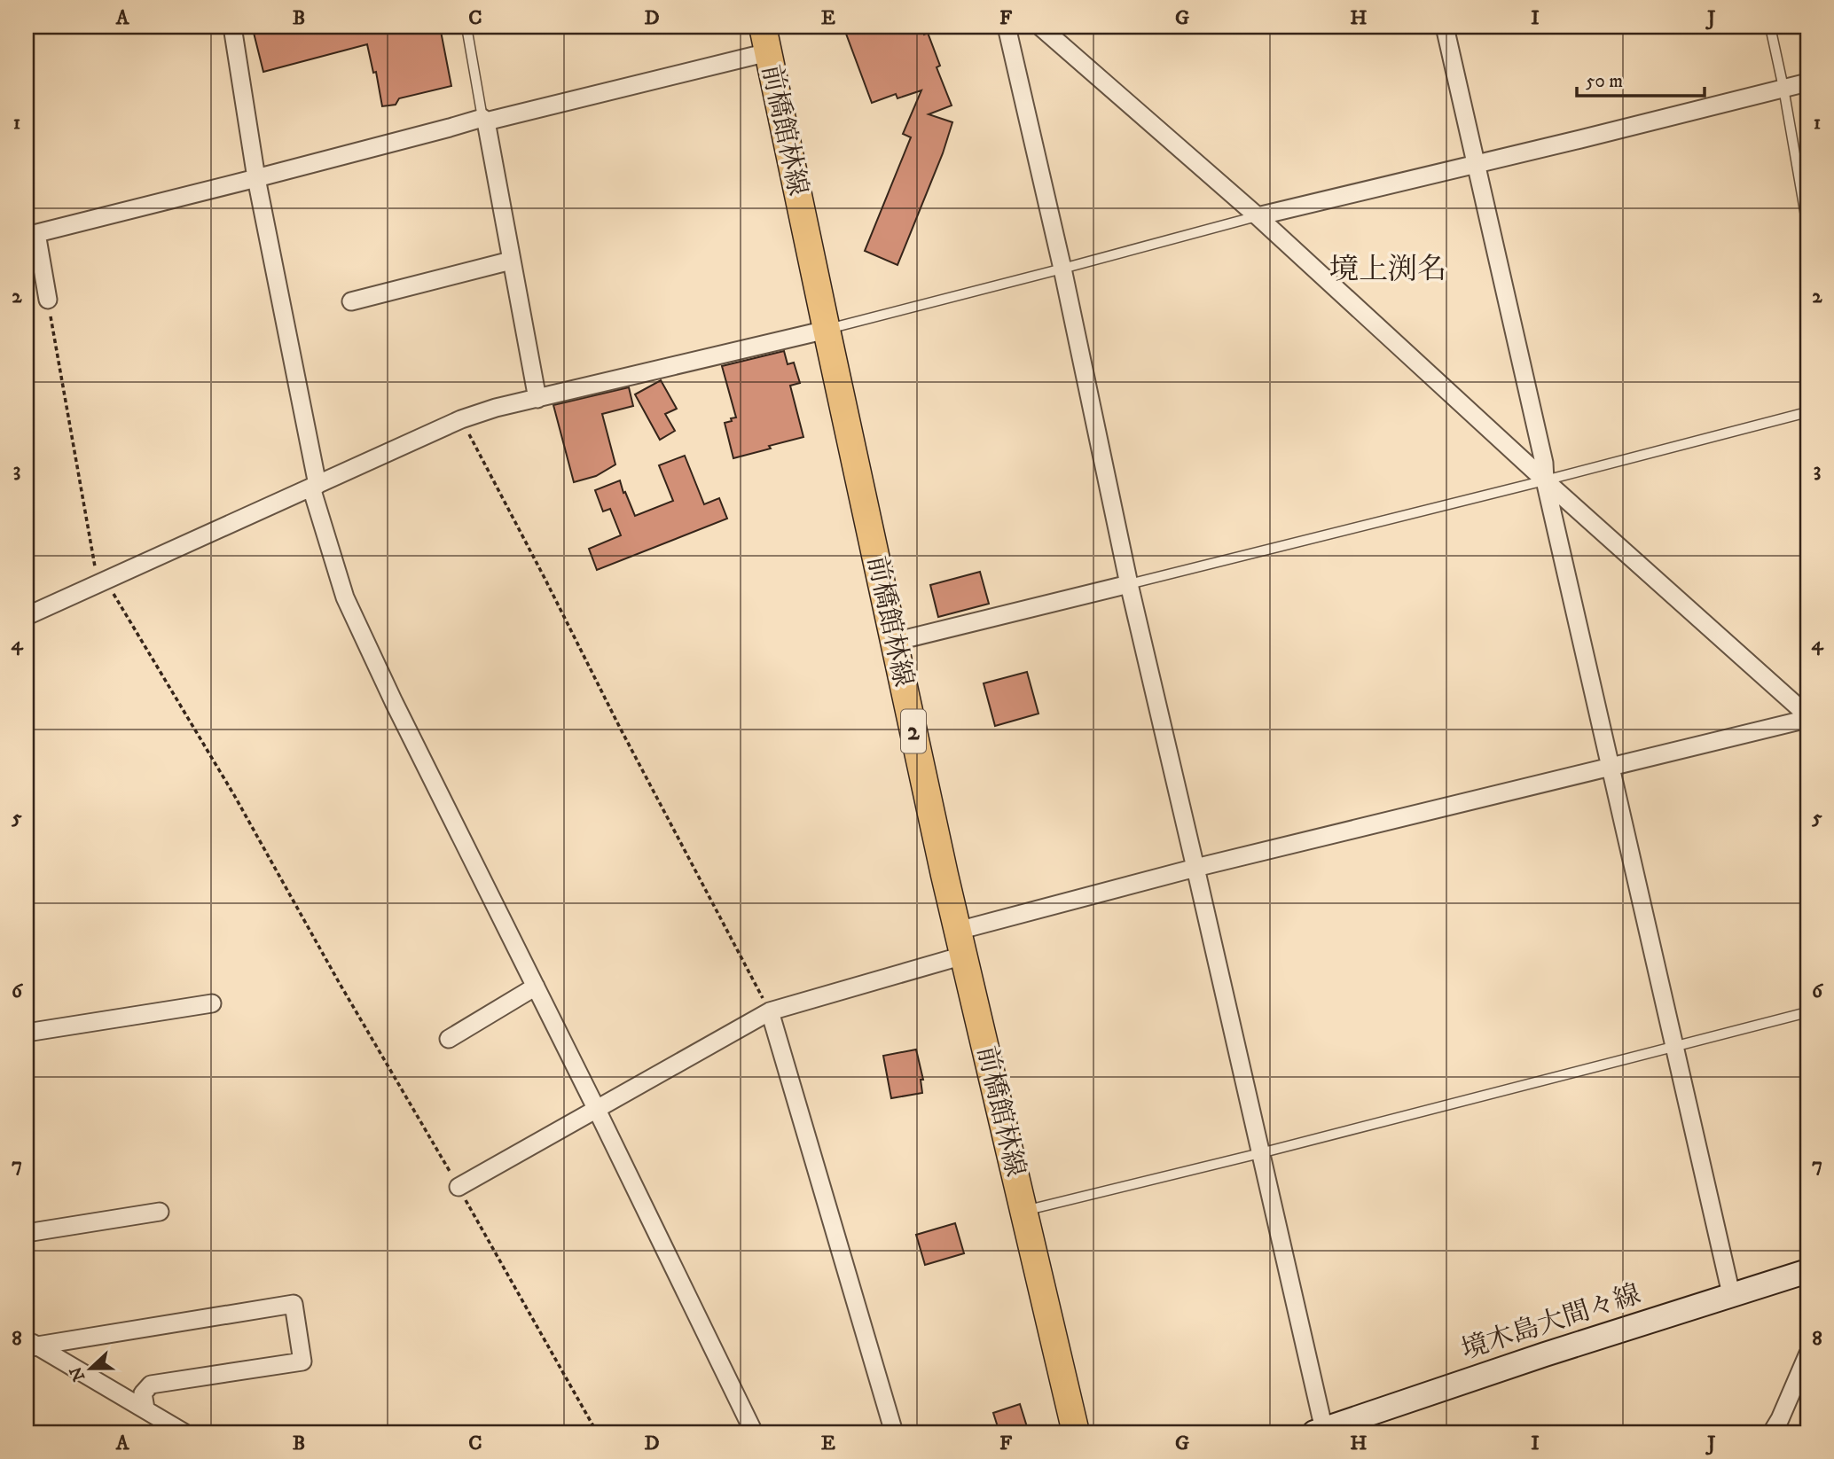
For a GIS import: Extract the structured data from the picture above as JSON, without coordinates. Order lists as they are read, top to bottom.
{
  "streets": {
    "main road": ["前橋館林線", "2", "境木島大間々線"]
  },
  "districts": ["境上渕名"],
  "scale_bar": "50 m",
  "north": "left",
  "grid": {
    "columns": [
      "A",
      "B",
      "C",
      "D",
      "E",
      "F",
      "G",
      "H",
      "I",
      "J"
    ],
    "rows": [
      "1",
      "2",
      "3",
      "4",
      "5",
      "6",
      "7",
      "8"
    ]
  }
}
